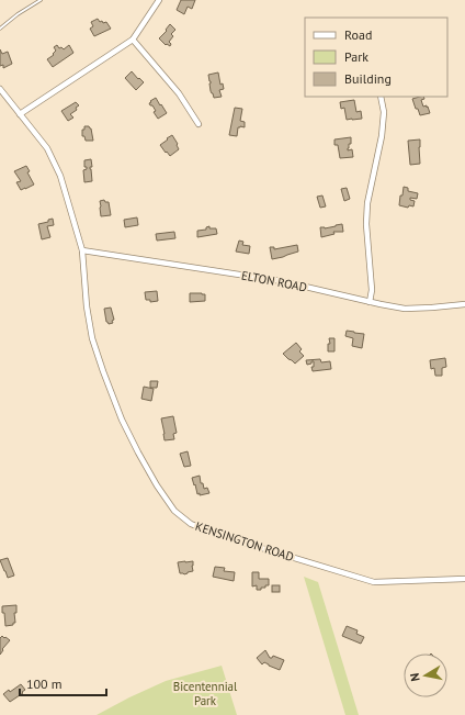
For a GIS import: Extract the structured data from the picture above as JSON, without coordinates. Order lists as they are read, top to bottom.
{
  "streets": {
    "street": ["ELTON ROAD", "KENSINGTON ROAD"]
  },
  "crossings": [
    ["ELTON ROAD", "KENSINGTON ROAD"]
  ],
  "parks": ["Bicentennial Park"],
  "legend": ["Road", "Park", "Building"],
  "scale_bar": "100 m",
  "north": "left"
}
